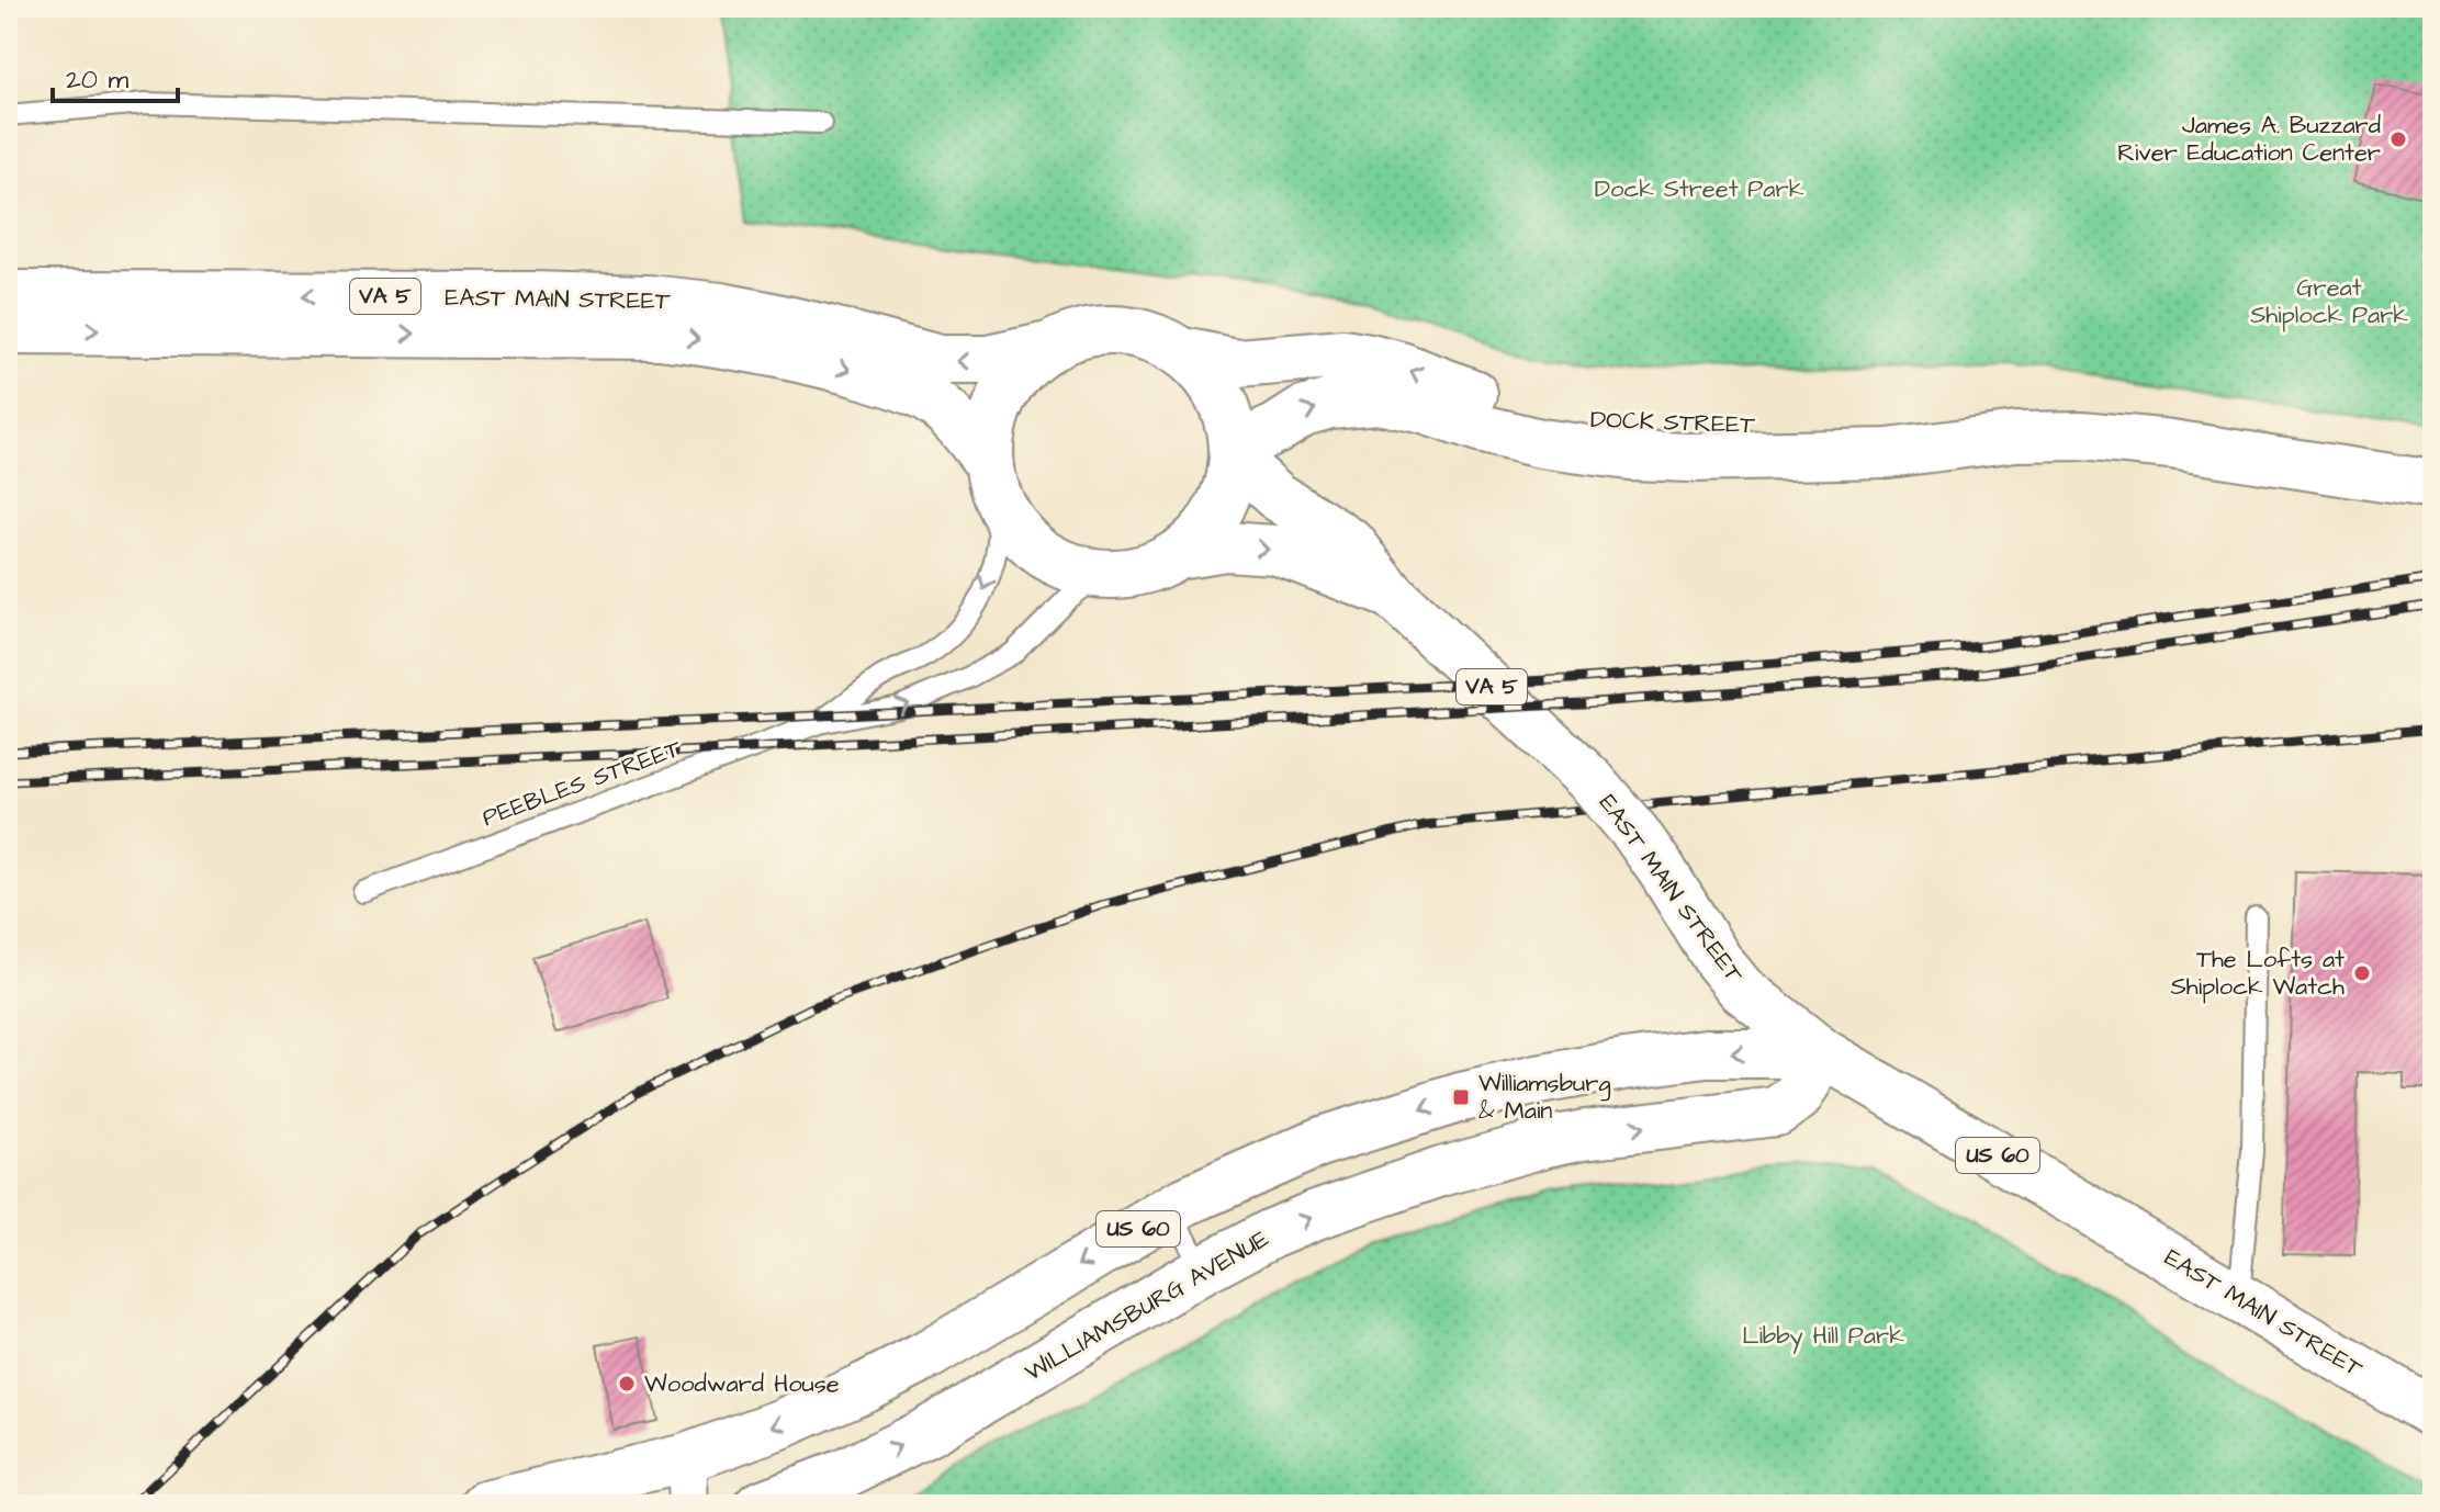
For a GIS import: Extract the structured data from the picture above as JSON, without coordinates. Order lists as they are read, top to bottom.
{
  "streets": {
    "main road": [
      "VA 5",
      "EAST MAIN STREET",
      "DOCK STREET",
      "US 60",
      "WILLIAMSBURG AVENUE"
    ],
    "lane": ["PEEBLES STREET"]
  },
  "crossings": [
    ["VA 5", "EAST MAIN STREET"],
    ["VA 5", "DOCK STREET"],
    ["VA 5", "PEEBLES STREET"],
    ["EAST MAIN STREET", "DOCK STREET"],
    ["EAST MAIN STREET", "PEEBLES STREET"],
    ["EAST MAIN STREET", "US 60"],
    ["EAST MAIN STREET", "WILLIAMSBURG AVENUE"],
    ["DOCK STREET", "PEEBLES STREET"],
    ["US 60", "WILLIAMSBURG AVENUE"]
  ],
  "parks": ["Dock Street Park", "Great Shiplock Park", "Libby Hill Park"],
  "places": {
    "other": ["James A. Buzzard River Education Center", "The Lofts at Shiplock Watch", "Woodward House"],
    "transit": ["Williamsburg & Main"]
  },
  "scale_bar": "20 m"
}
